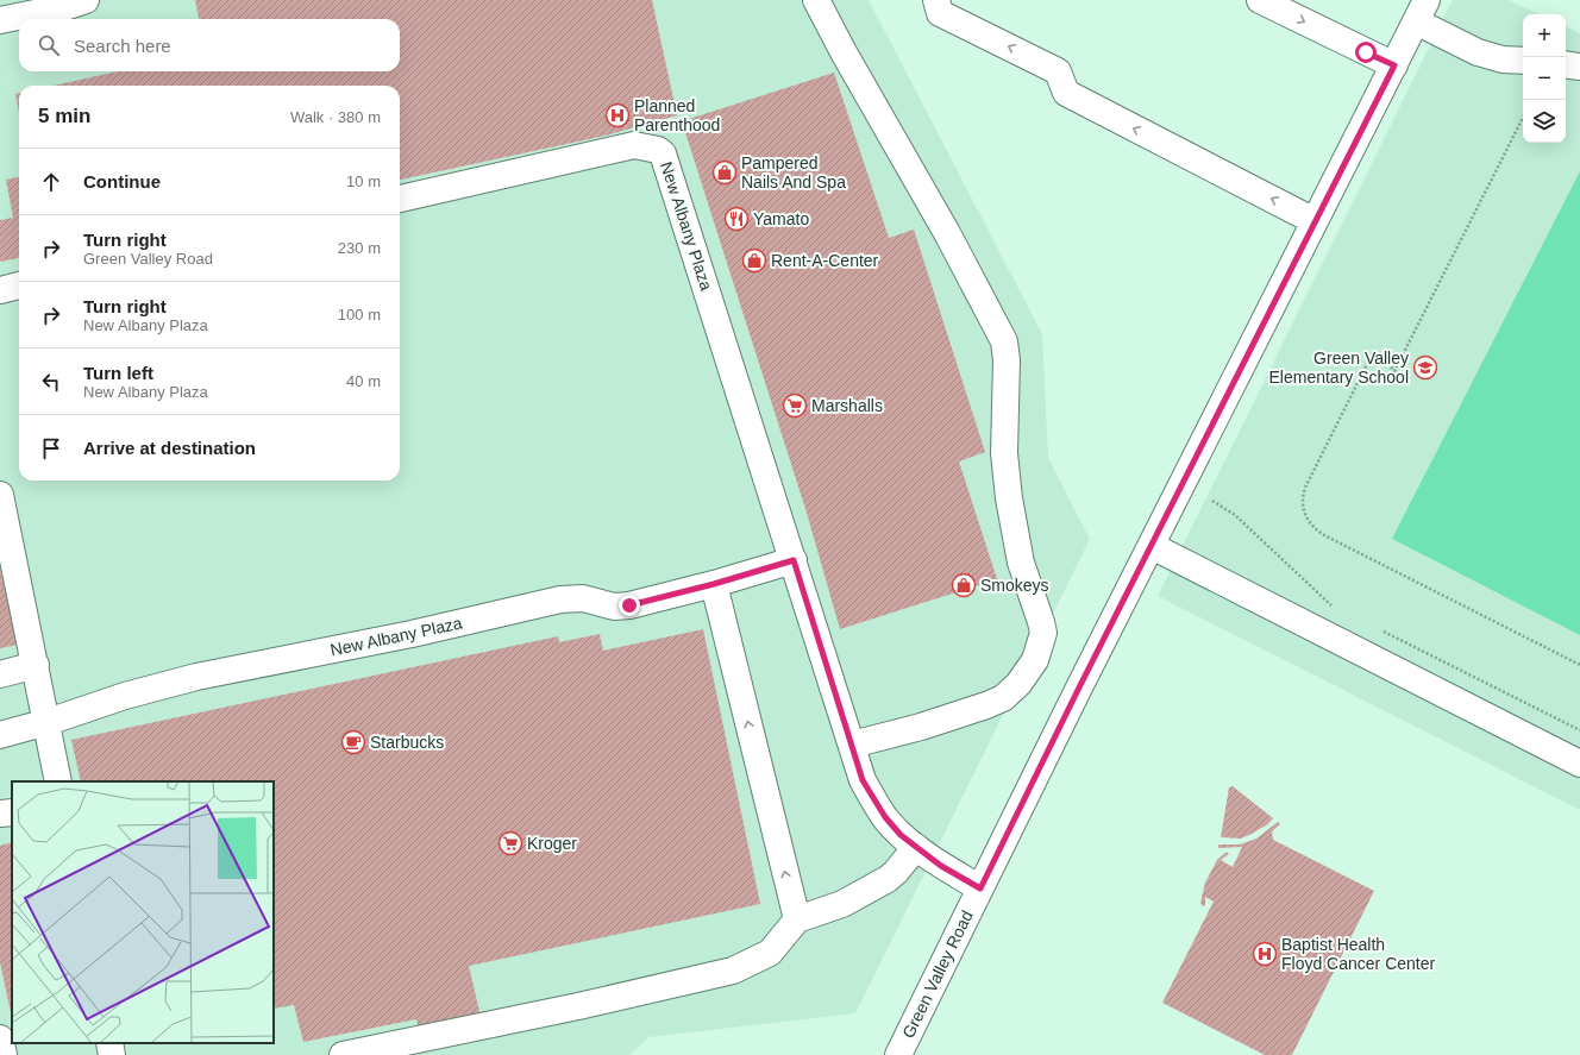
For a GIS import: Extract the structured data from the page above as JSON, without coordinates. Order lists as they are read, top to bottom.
{
  "streets": {
    "street": ["New Albany Plaza", "Green Valley Road"]
  },
  "crossings": [
    ["New Albany Plaza", "Green Valley Road"]
  ],
  "places": {
    "hospital": ["Planned Parenthood", "Baptist Health Floyd Cancer Center"],
    "shop": ["Pampered Nails And Spa", "Rent-A-Center", "Smokeys"],
    "restaurant": ["Yamato"],
    "school or university": ["Green Valley Elementary School"],
    "supermarket": ["Marshalls", "Kroger"],
    "cafe": ["Starbucks"]
  },
  "page": {
    "map_buttons": ["+", "−"],
    "search": "Search here",
    "heading": ["5 min", "Walk · 380 m"],
    "list": [
      ["Continue", "10 m"],
      ["Turn right", "Green Valley Road", "230 m"],
      ["Turn right", "New Albany Plaza", "100 m"],
      ["Turn left", "New Albany Plaza", "40 m"],
      "Arrive at destination"
    ]
  }
}
